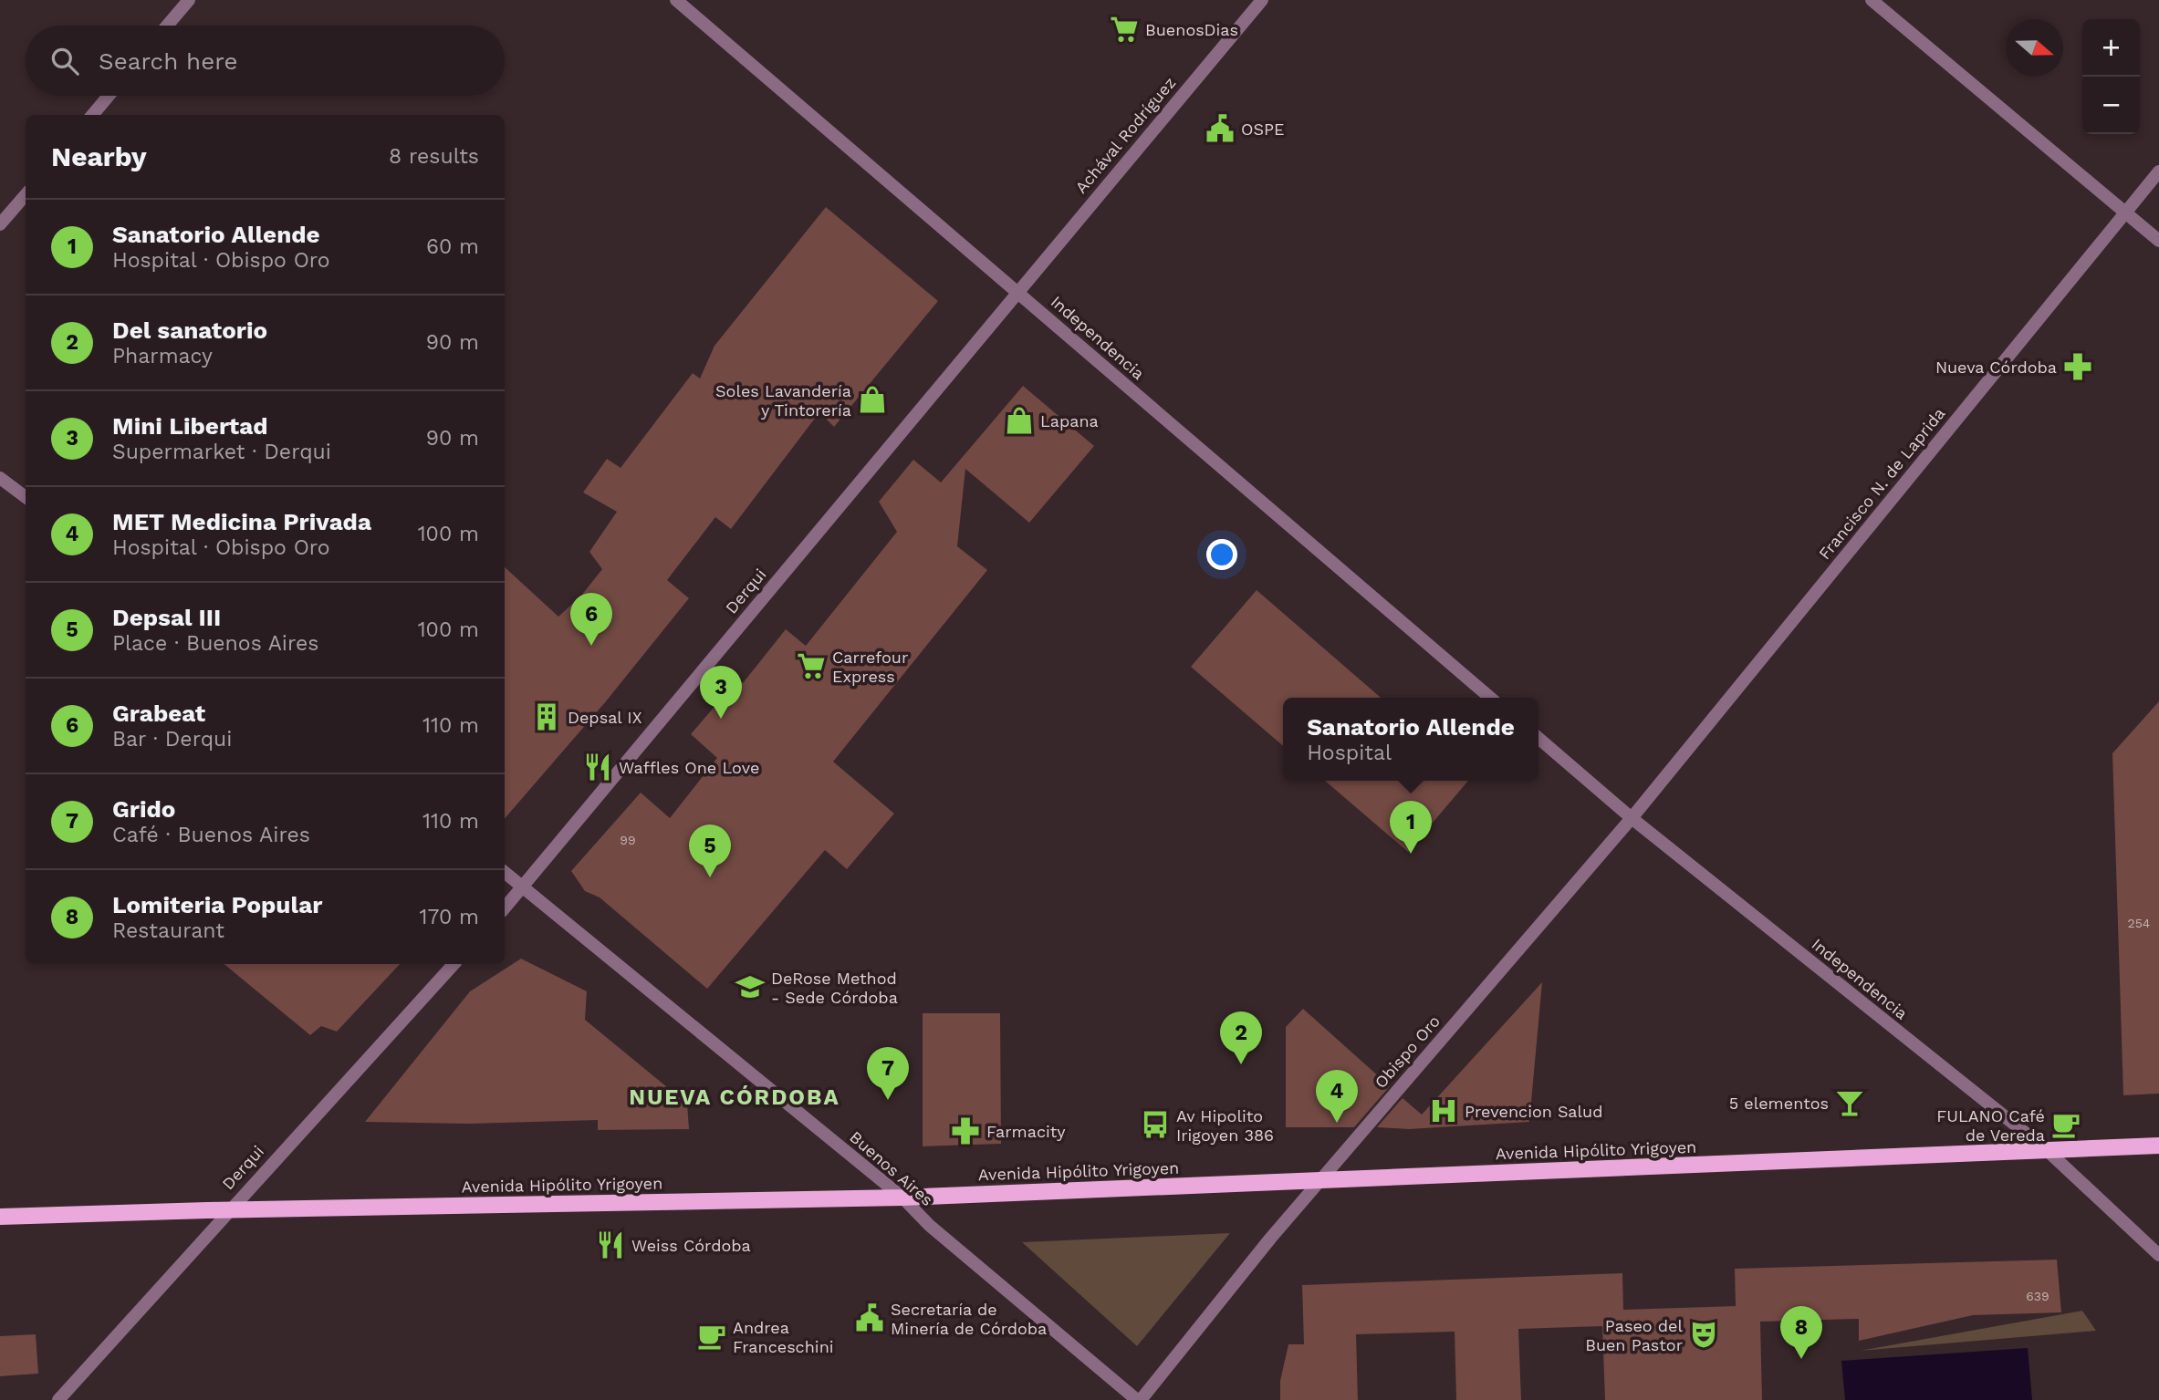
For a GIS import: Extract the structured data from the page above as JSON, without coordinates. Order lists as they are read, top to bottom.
{
  "streets": {
    "main road": ["Avenida Hipólito Yrigoyen"],
    "street": [
      "Achával Rodríguez",
      "Independencia",
      "Francisco N. de Laprida",
      "Derqui",
      "Obispo Oro",
      "Buenos Aires"
    ]
  },
  "crossings": [
    ["Achával Rodríguez", "Independencia"],
    ["Achával Rodríguez", "Derqui"],
    ["Independencia", "Francisco N. de Laprida"],
    ["Independencia", "Derqui"],
    ["Independencia", "Obispo Oro"],
    ["Independencia", "Avenida Hipólito Yrigoyen"],
    ["Francisco N. de Laprida", "Obispo Oro"],
    ["Derqui", "Avenida Hipólito Yrigoyen"],
    ["Derqui", "Buenos Aires"],
    ["Obispo Oro", "Avenida Hipólito Yrigoyen"],
    ["Obispo Oro", "Buenos Aires"],
    ["Avenida Hipólito Yrigoyen", "Buenos Aires"]
  ],
  "districts": ["NUEVA CÓRDOBA"],
  "places": {
    "supermarket": ["BuenosDias", "Carrefour Express"],
    "public building": ["OSPE", "Secretaría de Minería de Córdoba"],
    "pharmacy": ["Nueva Córdoba", "Farmacity"],
    "shop": ["Soles Lavandería y Tintorería", "Lapana"],
    "building": ["Depsal IX"],
    "restaurant": ["Waffles One Love", "Weiss Córdoba"],
    "school or university": ["DeRose Method - Sede Córdoba"],
    "bar": ["5 elementos"],
    "hospital": ["Prevencion Salud"],
    "bus stop": ["Av Hipolito Irigoyen 386"],
    "cafe": ["FULANO Café de Vereda", "Andrea Franceschini"],
    "theatre": ["Paseo del Buen Pastor"]
  },
  "house_numbers": ["99", "254", "639"],
  "north": "right",
  "page": {
    "map_buttons": ["+", "−"],
    "search": "Search here",
    "heading": ["Nearby", "8 results"],
    "list": [
      {
        "mark": "1",
        "name": "Sanatorio Allende",
        "note": "Hospital · Obispo Oro",
        "value": "60 m"
      },
      {
        "mark": "2",
        "name": "Del sanatorio",
        "note": "Pharmacy",
        "value": "90 m"
      },
      {
        "mark": "3",
        "name": "Mini Libertad",
        "note": "Supermarket · Derqui",
        "value": "90 m"
      },
      {
        "mark": "4",
        "name": "MET Medicina Privada",
        "note": "Hospital · Obispo Oro",
        "value": "100 m"
      },
      {
        "mark": "5",
        "name": "Depsal III",
        "note": "Place · Buenos Aires",
        "value": "100 m"
      },
      {
        "mark": "6",
        "name": "Grabeat",
        "note": "Bar · Derqui",
        "value": "110 m"
      },
      {
        "mark": "7",
        "name": "Grido",
        "note": "Café · Buenos Aires",
        "value": "110 m"
      },
      {
        "mark": "8",
        "name": "Lomiteria Popular",
        "note": "Restaurant",
        "value": "170 m"
      }
    ],
    "pins": [
      "6",
      "3",
      "1",
      "5",
      "2",
      "7",
      "4",
      "8"
    ],
    "popup": ["Sanatorio Allende", "Hospital"]
  }
}
